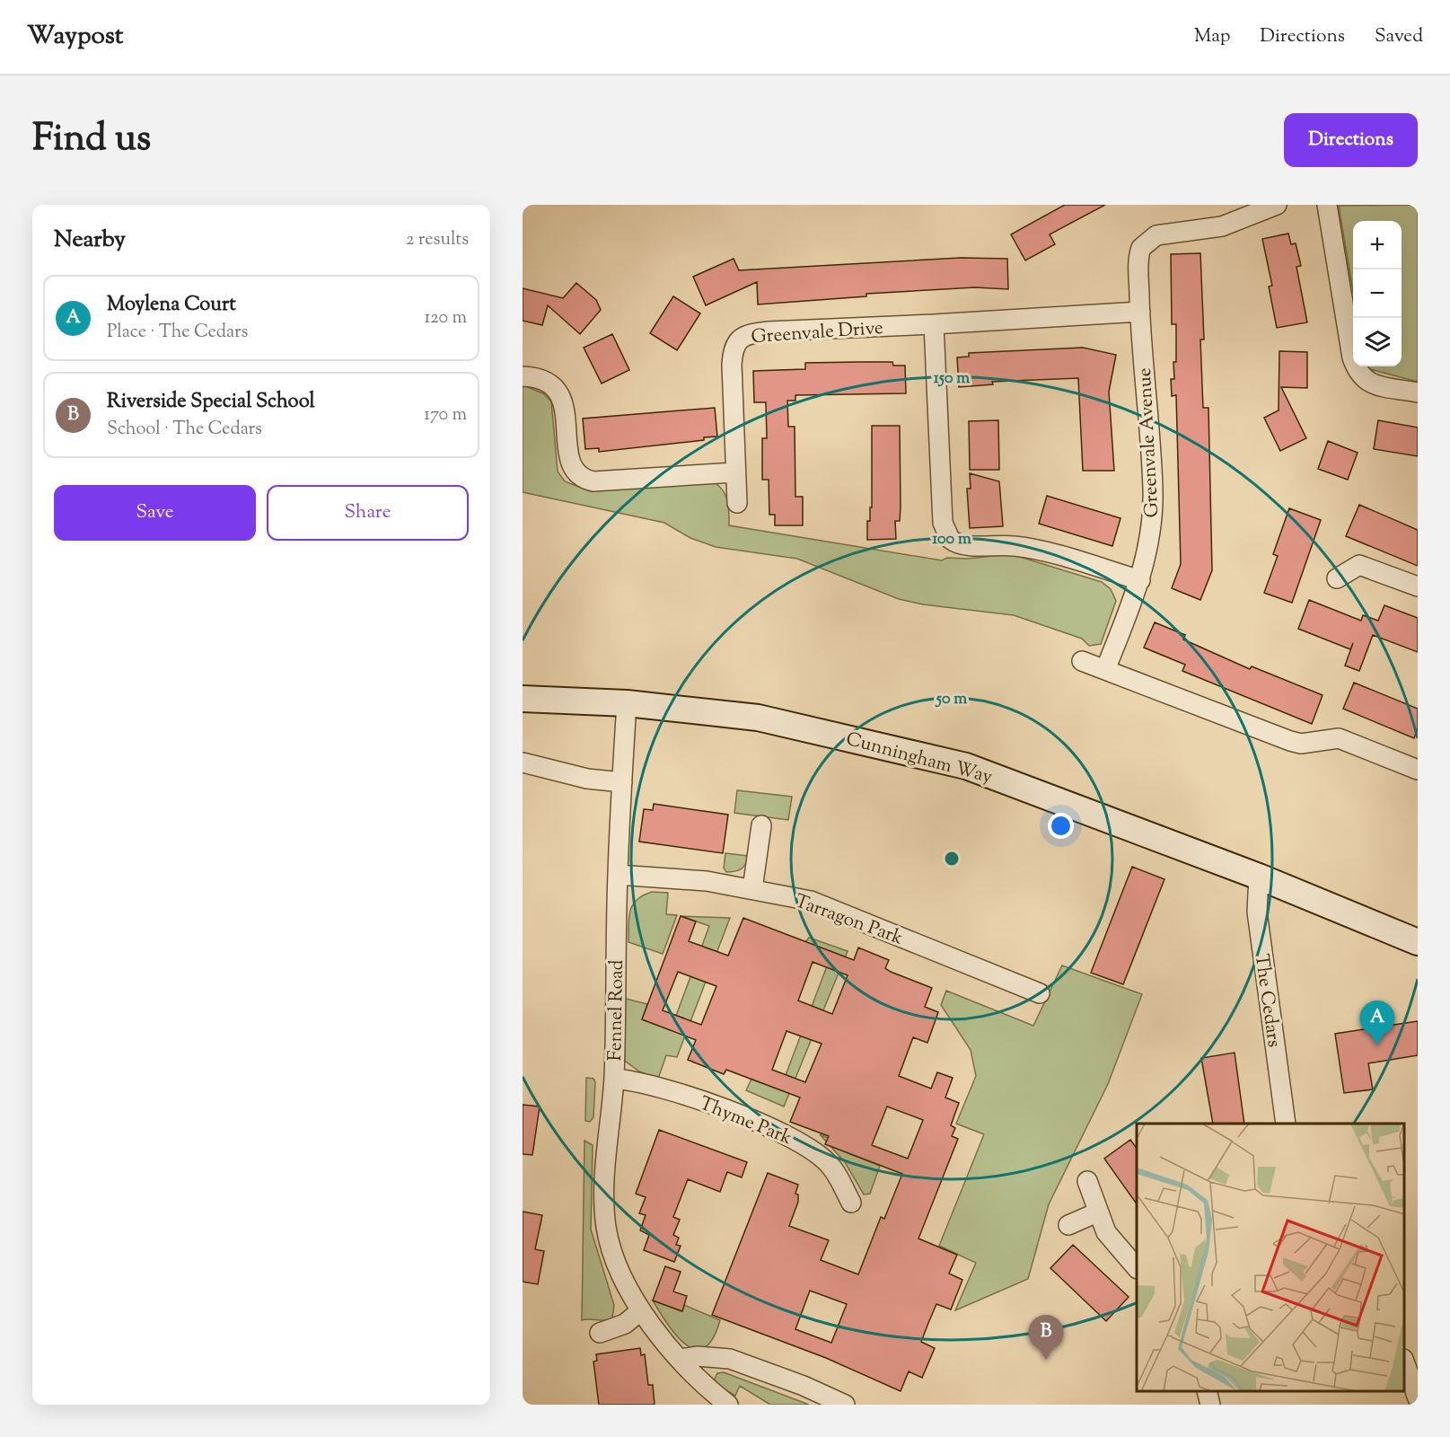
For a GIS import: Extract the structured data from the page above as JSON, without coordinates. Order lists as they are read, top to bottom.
{
  "streets": {
    "street": [
      "Greenvale Drive",
      "Greenvale Avenue",
      "Cunningham Way",
      "Tarragon Park",
      "The Cedars",
      "Fennel Road",
      "Thyme Park"
    ]
  },
  "crossings": [
    ["Greenvale Drive", "Greenvale Avenue"],
    ["Cunningham Way", "The Cedars"],
    ["Cunningham Way", "Fennel Road"],
    ["Tarragon Park", "Fennel Road"],
    ["Fennel Road", "Thyme Park"]
  ],
  "page": {
    "header": "Waypost",
    "nav": ["Map", "Directions", "Saved"],
    "title": "Find us",
    "buttons": [
      "Directions",
      ["Save", "Share"]
    ],
    "heading": ["Nearby", "2 results"],
    "map_buttons": ["+", "−"],
    "list": [
      {
        "mark": "A",
        "name": "Moylena Court",
        "note": "Place · The Cedars",
        "value": "120 m"
      },
      {
        "mark": "B",
        "name": "Riverside Special School",
        "note": "School · The Cedars",
        "value": "170 m"
      }
    ],
    "pins": ["A", "B"]
  },
  "rings": ["150 m", "100 m", "50 m"]
}
